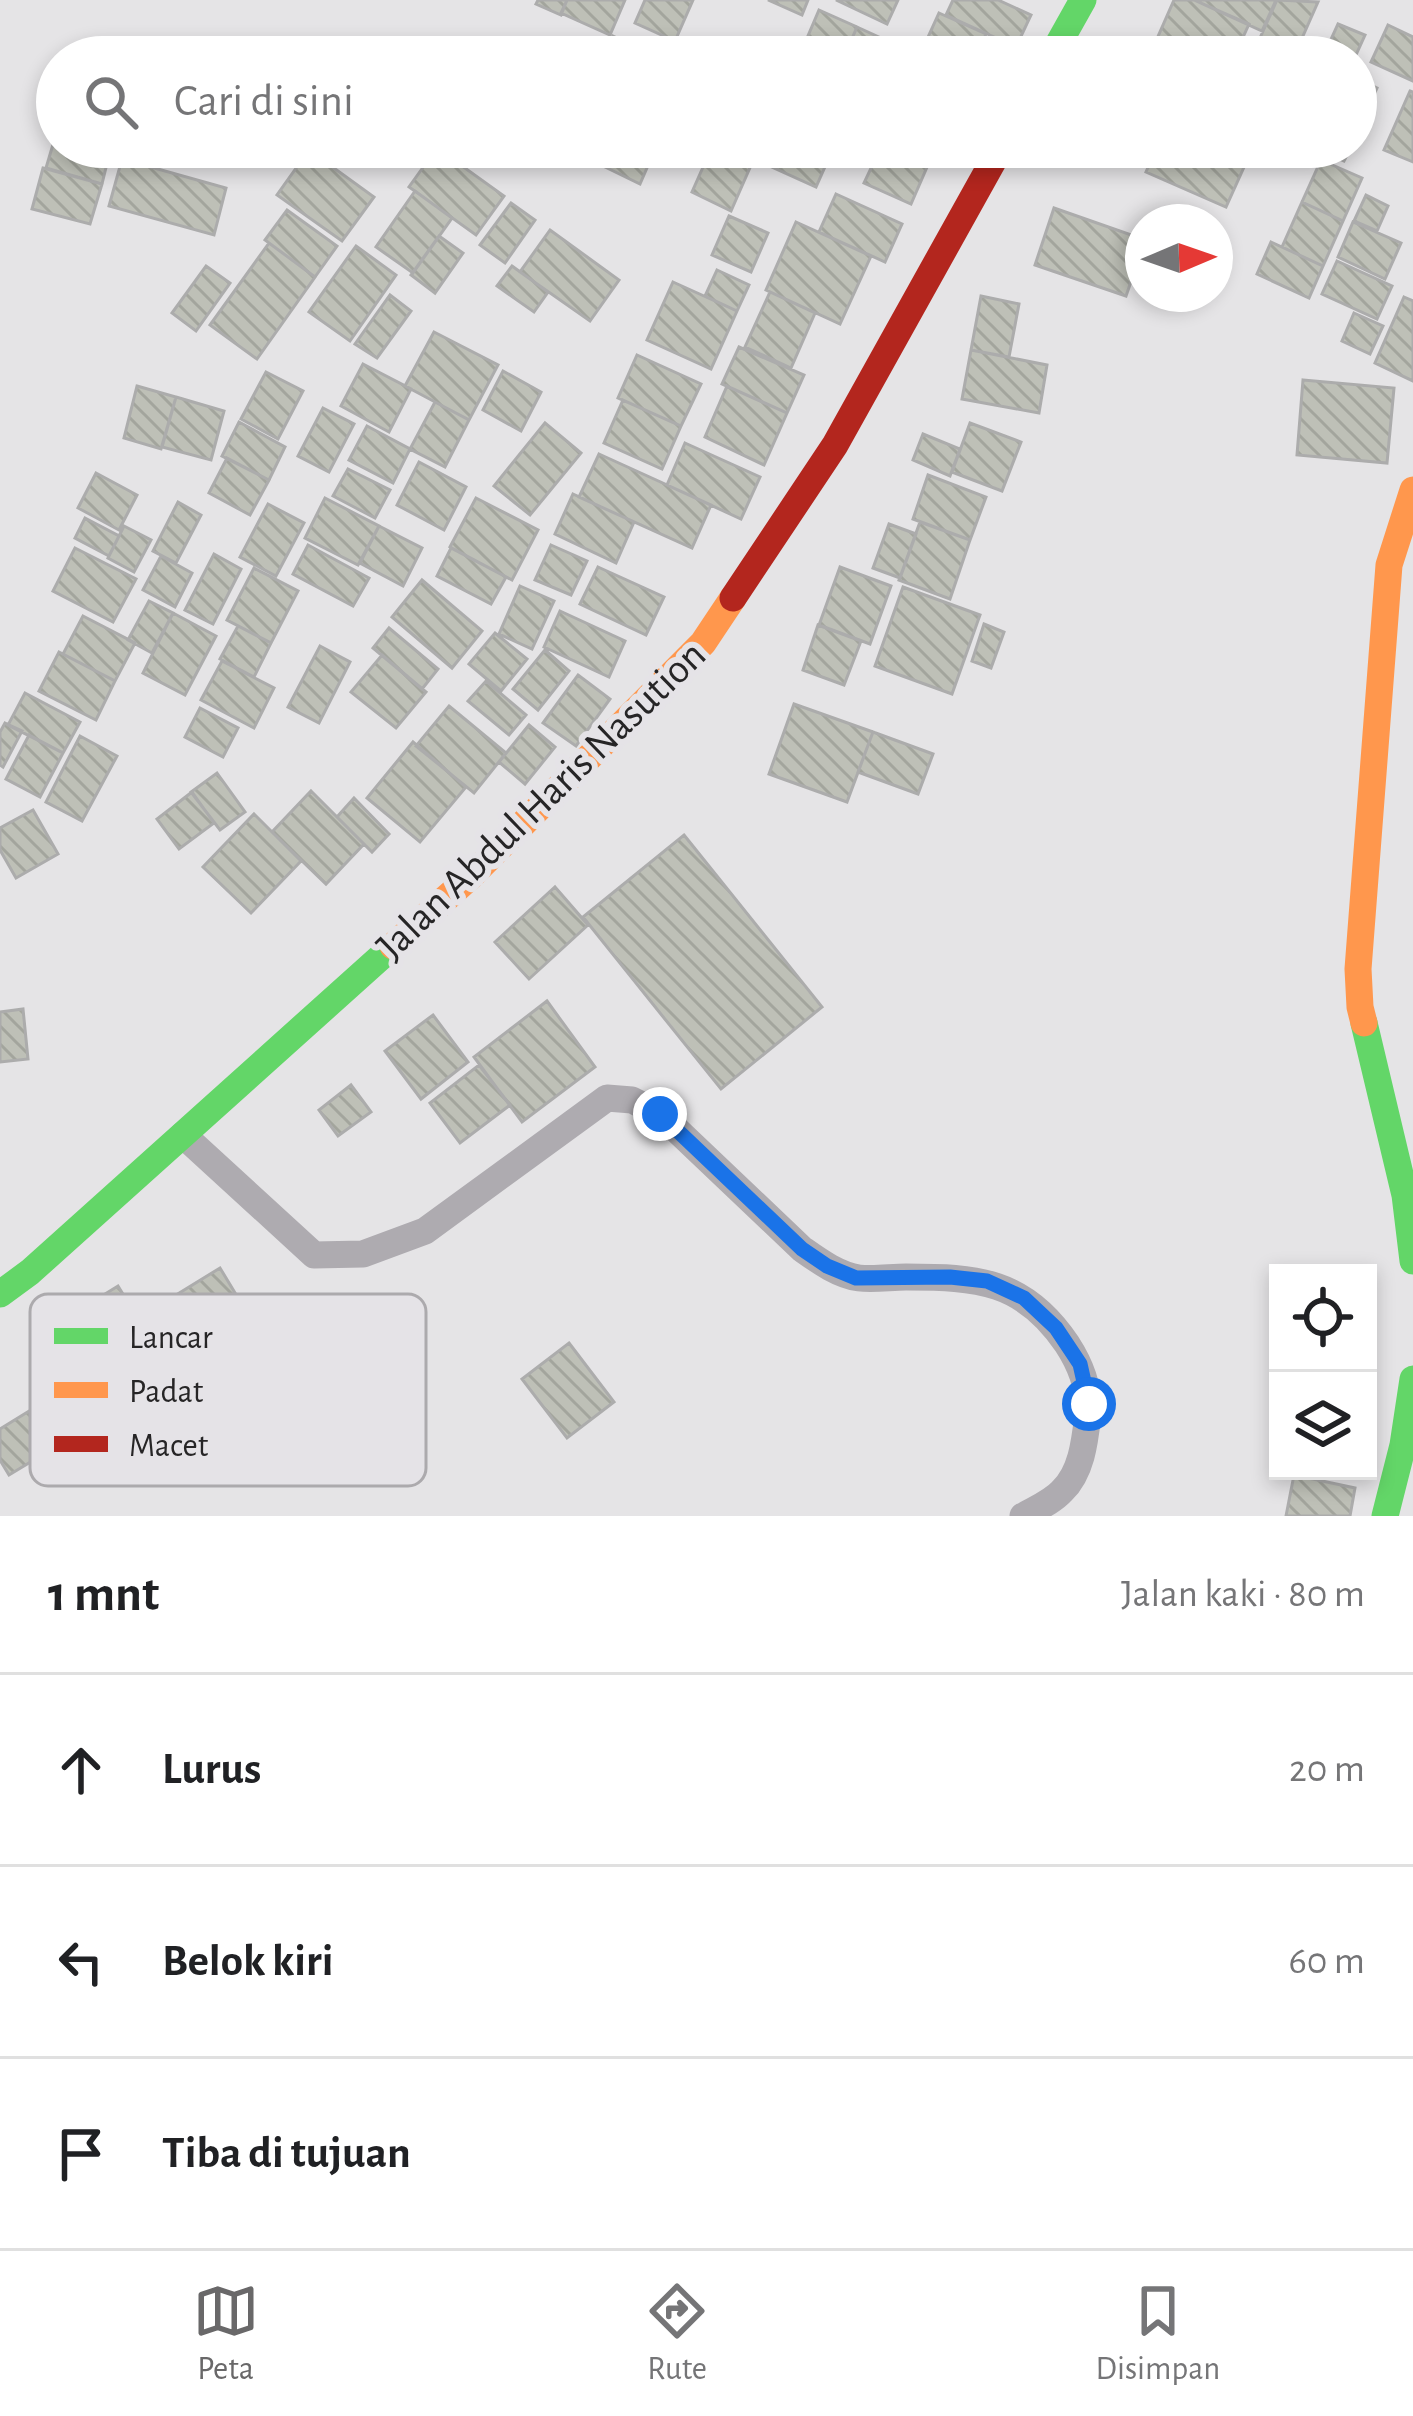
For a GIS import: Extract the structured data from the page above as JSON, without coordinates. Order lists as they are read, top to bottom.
{
  "streets": {
    "main road": ["Jalan Abdul Haris Nasution"]
  },
  "legend": ["Lancar", "Padat", "Macet"],
  "north": "right",
  "page": {
    "search": "Cari di sini",
    "heading": ["1 mnt", "Jalan kaki · 80 m"],
    "list": [
      ["Lurus", "20 m"],
      ["Belok kiri", "60 m"],
      "Tiba di tujuan"
    ],
    "nav": ["Peta", "Rute", "Disimpan"]
  }
}
